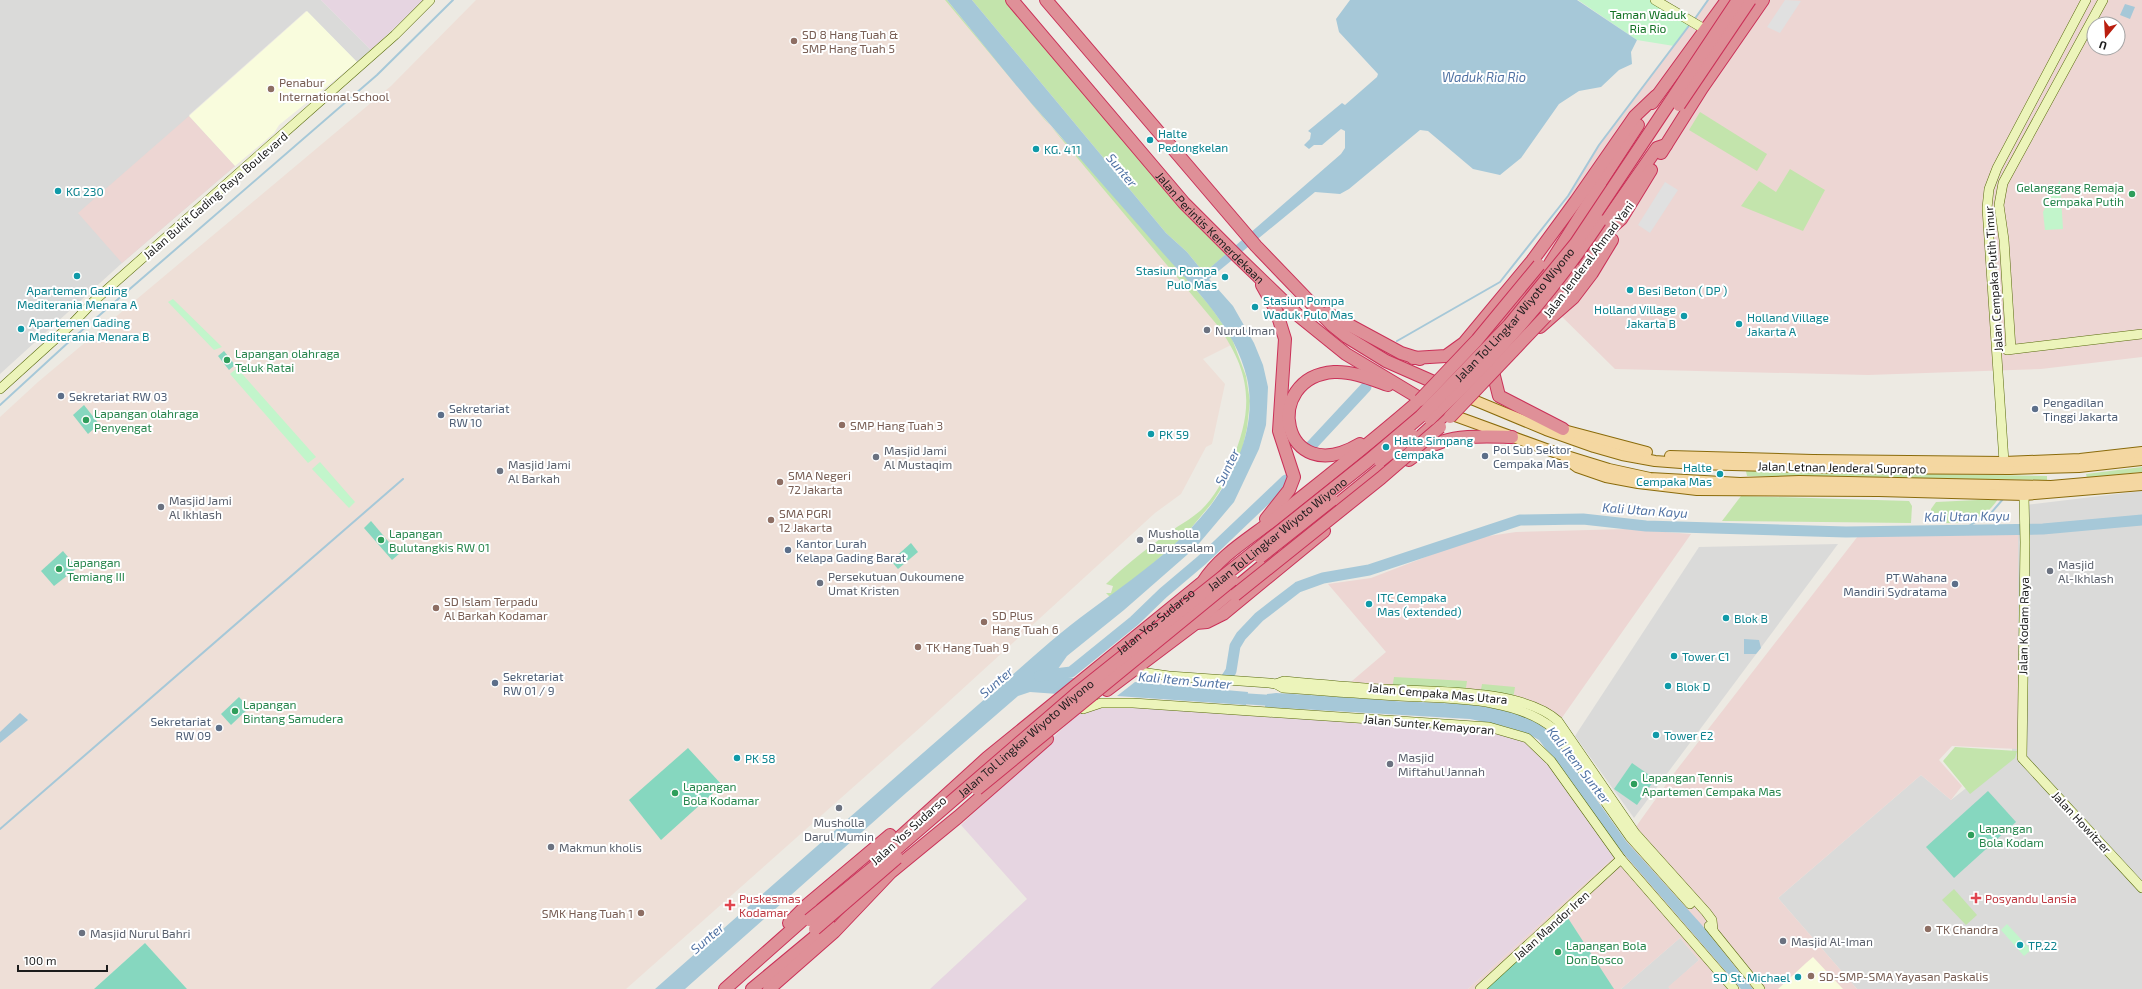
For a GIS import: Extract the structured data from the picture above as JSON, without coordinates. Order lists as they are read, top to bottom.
{
  "streets": {
    "highway": [
      "Jalan Perintis Kemerdekaan",
      "Jalan Jenderal Ahmad Yani",
      "Jalan Tol Lingkar Wiyoto Wiyono",
      "Jalan Yos Sudarso"
    ],
    "main road": ["Jalan Letnan Jenderal Suprapto"],
    "street": [
      "Jalan Bukit Gading Raya Boulevard",
      "Jalan Cempaka Putih Timur",
      "Jalan Kodam Raya",
      "Jalan Cempaka Mas Utara",
      "Jalan Sunter Kemayoran",
      "Jalan Howitzer",
      "Jalan Mandor Iren"
    ]
  },
  "crossings": [
    ["Jalan Perintis Kemerdekaan", "Jalan Jenderal Ahmad Yani"],
    ["Jalan Perintis Kemerdekaan", "Jalan Letnan Jenderal Suprapto"],
    ["Jalan Jenderal Ahmad Yani", "Jalan Letnan Jenderal Suprapto"],
    ["Jalan Jenderal Ahmad Yani", "Jalan Yos Sudarso"],
    ["Jalan Cempaka Putih Timur", "Jalan Letnan Jenderal Suprapto"],
    ["Jalan Letnan Jenderal Suprapto", "Jalan Yos Sudarso"],
    ["Jalan Letnan Jenderal Suprapto", "Jalan Kodam Raya"],
    ["Jalan Yos Sudarso", "Jalan Cempaka Mas Utara"],
    ["Jalan Yos Sudarso", "Jalan Sunter Kemayoran"],
    ["Jalan Kodam Raya", "Jalan Howitzer"],
    ["Jalan Sunter Kemayoran", "Jalan Mandor Iren"]
  ],
  "water": [
    "Waduk Ria Rio",
    "Sunter",
    "Kali Utan Kayu",
    "Kali Item Sunter"
  ],
  "parks": ["Taman Waduk Ria Rio"],
  "places": {
    "other": [
      "SD 8 Hang Tuah & SMP Hang Tuah 5",
      "Penabur International School",
      "Halte Pedongkelan",
      "KG. 411",
      "KG 230",
      "Gelanggang Remaja Cempaka Putih",
      "Apartemen Gading Mediterania Menara A",
      "Stasiun Pompa Pulo Mas",
      "Besi Beton ( DP )",
      "Stasiun Pompa Waduk Pulo Mas",
      "Holland Village Jakarta B",
      "Holland Village Jakarta A",
      "Apartemen Gading Mediterania Menara B",
      "Nurul Iman",
      "Lapangan olahraga Teluk Ratai",
      "Sekretariat RW 03",
      "Pengadilan Tinggi Jakarta",
      "Sekretariat RW 10",
      "Lapangan olahraga Penyengat",
      "SMP Hang Tuah 3",
      "PK 59",
      "Halte Simpang Cempaka",
      "Pol Sub Sektor Cempaka Mas",
      "Masjid Jami Al Mustaqim",
      "Masjid Jami Al Barkah",
      "Halte Cempaka Mas",
      "SMA Negeri 72 Jakarta",
      "Masjid Jami Al Ikhlash",
      "SMA PGRI 12 Jakarta",
      "Lapangan Bulutangkis RW 01",
      "Musholla Darussalam",
      "Kantor Lurah Kelapa Gading Barat",
      "Lapangan Temiang III",
      "Masjid Al-Ikhlash",
      "Persekutuan Oukoumene Umat Kristen",
      "PT Wahana Mandiri Sydratama",
      "ITC Cempaka Mas (extended)",
      "SD Islam Terpadu Al Barkah Kodamar",
      "Blok B",
      "SD Plus Hang Tuah 6",
      "TK Hang Tuah 9",
      "Tower C1",
      "Sekretariat RW 01 / 9",
      "Blok D",
      "Lapangan Bintang Samudera",
      "Sekretariat RW 09",
      "Tower E2",
      "PK 58",
      "Masjid Miftahul Jannah",
      "Lapangan Tennis Apartemen Cempaka Mas",
      "Lapangan Bola Kodamar",
      "Musholla Darul Mumin",
      "Lapangan Bola Kodam",
      "Makmun kholis",
      "SMK Hang Tuah 1",
      "TK Chandra",
      "Masjid Nurul Bahri",
      "Masjid Al-Iman",
      "TP.22",
      "Lapangan Bola Don Bosco",
      "SD-SMP-SMA Yayasan Paskalis",
      "SD St. Michael"
    ],
    "health": ["Posyandu Lansia", "Puskesmas Kodamar"]
  },
  "scale_bar": "100 m",
  "north": "bottom"
}
